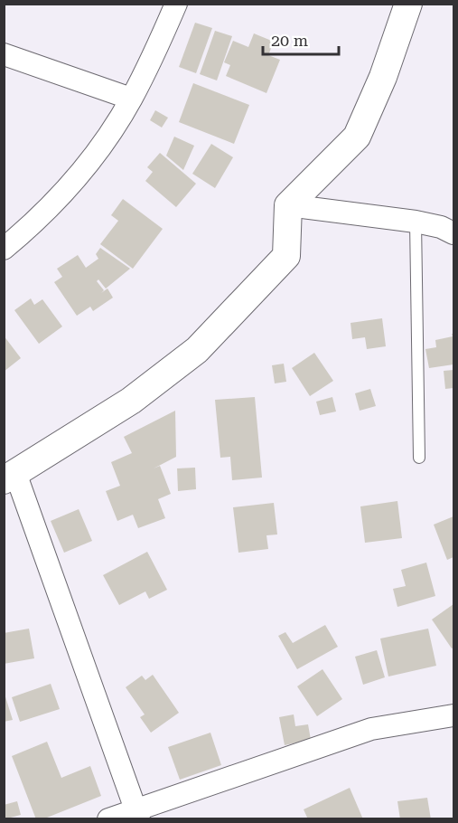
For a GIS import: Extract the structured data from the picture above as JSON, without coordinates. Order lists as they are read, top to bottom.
{
  "scale_bar": "20 m"
}
